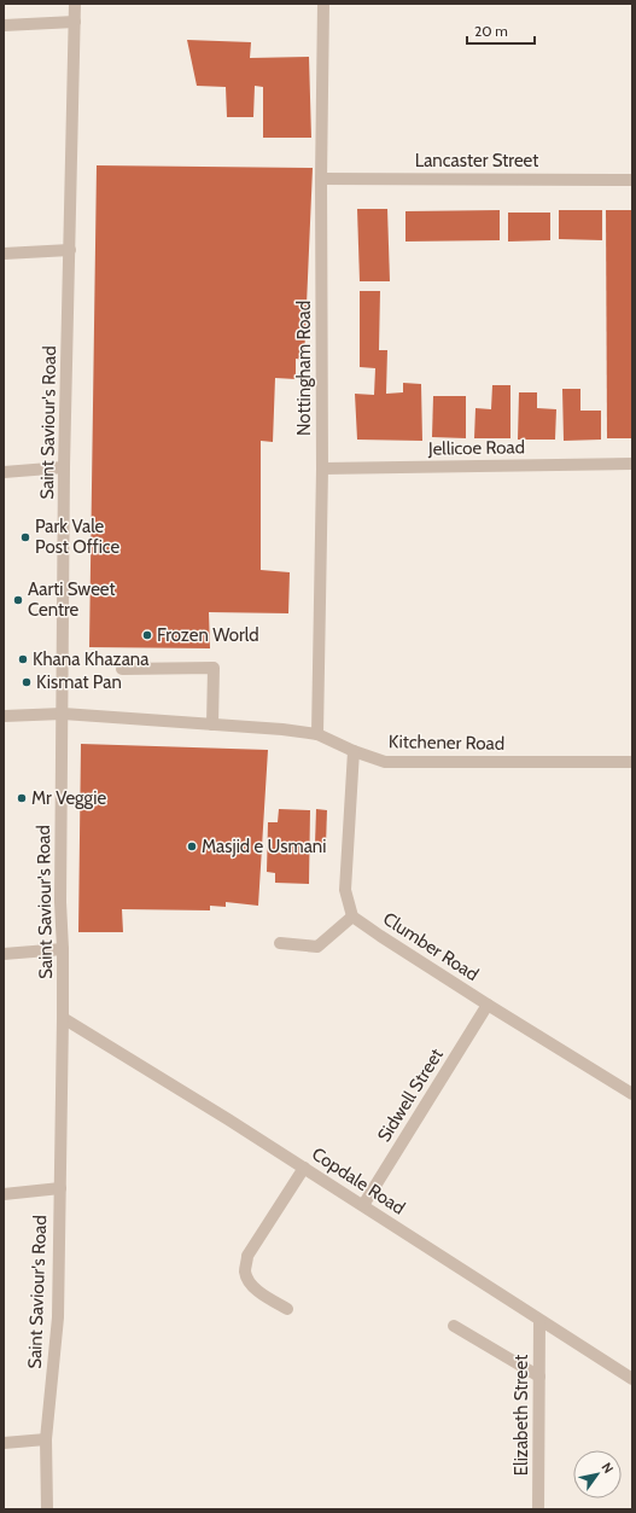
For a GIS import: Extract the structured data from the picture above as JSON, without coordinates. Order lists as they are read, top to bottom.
{
  "streets": {
    "street": [
      "Lancaster Street",
      "Nottingham Road",
      "Saint Saviour's Road",
      "Jellicoe Road",
      "Kitchener Road",
      "Clumber Road",
      "Sidwell Street",
      "Copdale Road",
      "Elizabeth Street"
    ]
  },
  "crossings": [
    ["Lancaster Street", "Nottingham Road"],
    ["Nottingham Road", "Jellicoe Road"],
    ["Nottingham Road", "Kitchener Road"],
    ["Saint Saviour's Road", "Kitchener Road"],
    ["Saint Saviour's Road", "Copdale Road"],
    ["Clumber Road", "Sidwell Street"],
    ["Sidwell Street", "Copdale Road"],
    ["Copdale Road", "Elizabeth Street"]
  ],
  "places": [
    "Park Vale Post Office",
    "Aarti Sweet Centre",
    "Frozen World",
    "Khana Khazana",
    "Kismat Pan",
    "Mr Veggie",
    "Masjid e Usmani"
  ],
  "scale_bar": "20 m",
  "north": "top right"
}
